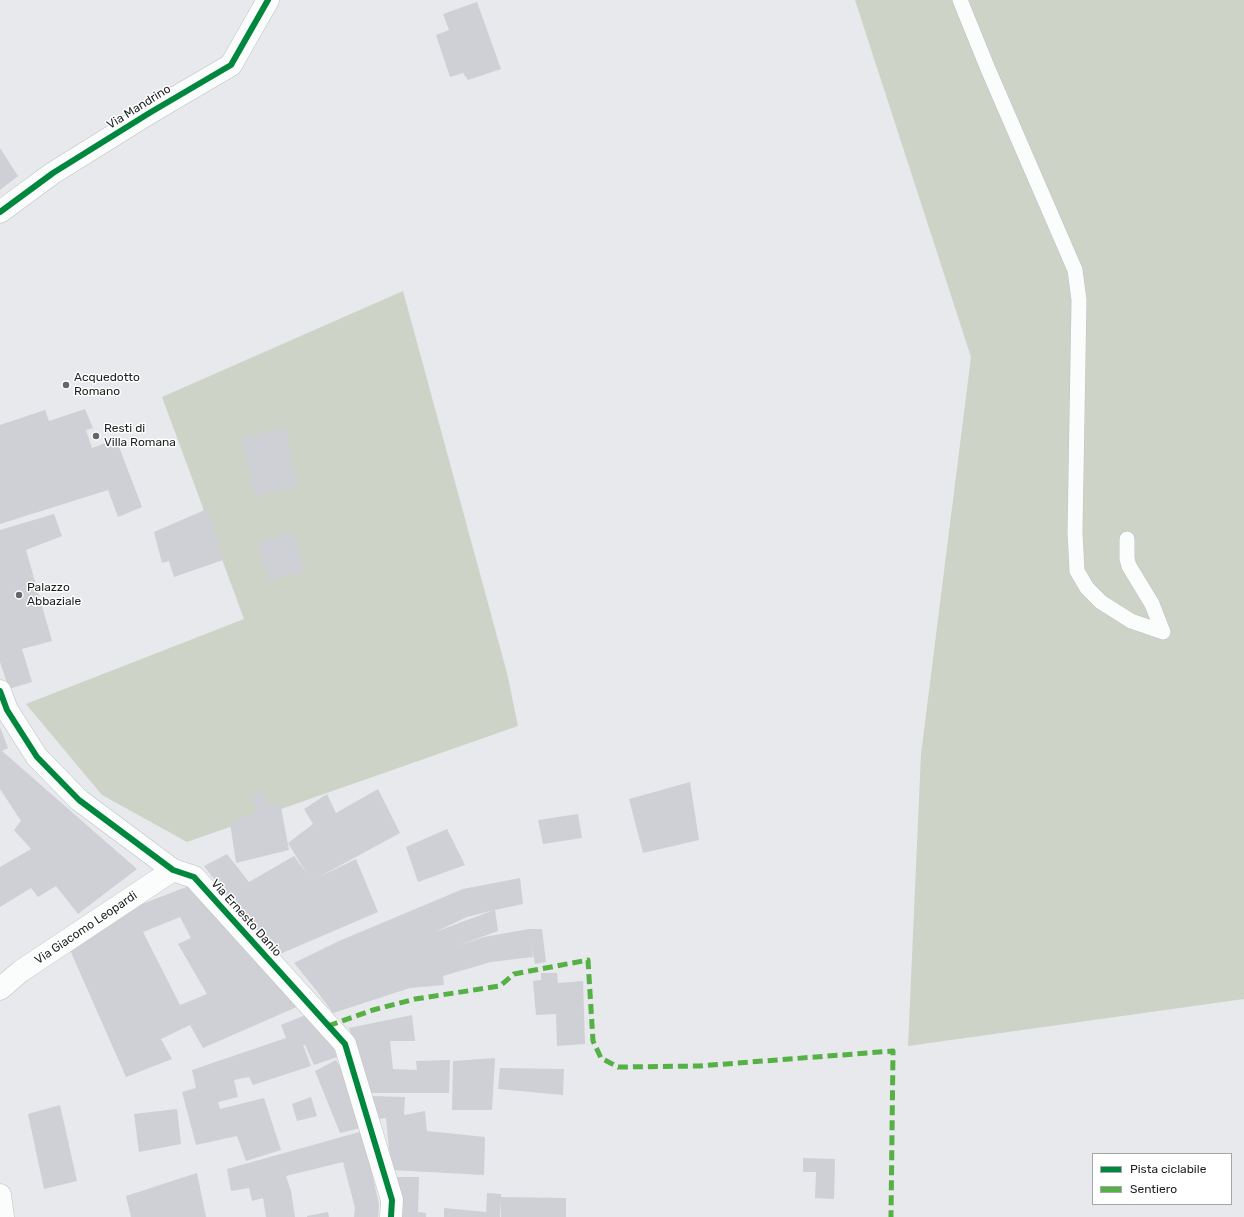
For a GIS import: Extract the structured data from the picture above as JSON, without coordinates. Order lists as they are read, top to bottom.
{
  "streets": {
    "street": ["Via Mandrino", "Via Ernesto Danio", "Via Giacomo Leopardi"]
  },
  "crossings": [
    ["Via Ernesto Danio", "Via Giacomo Leopardi"]
  ],
  "places": ["Acquedotto Romano", "Resti di Villa Romana", "Palazzo Abbaziale"],
  "legend": ["Pista ciclabile", "Sentiero"]
}
